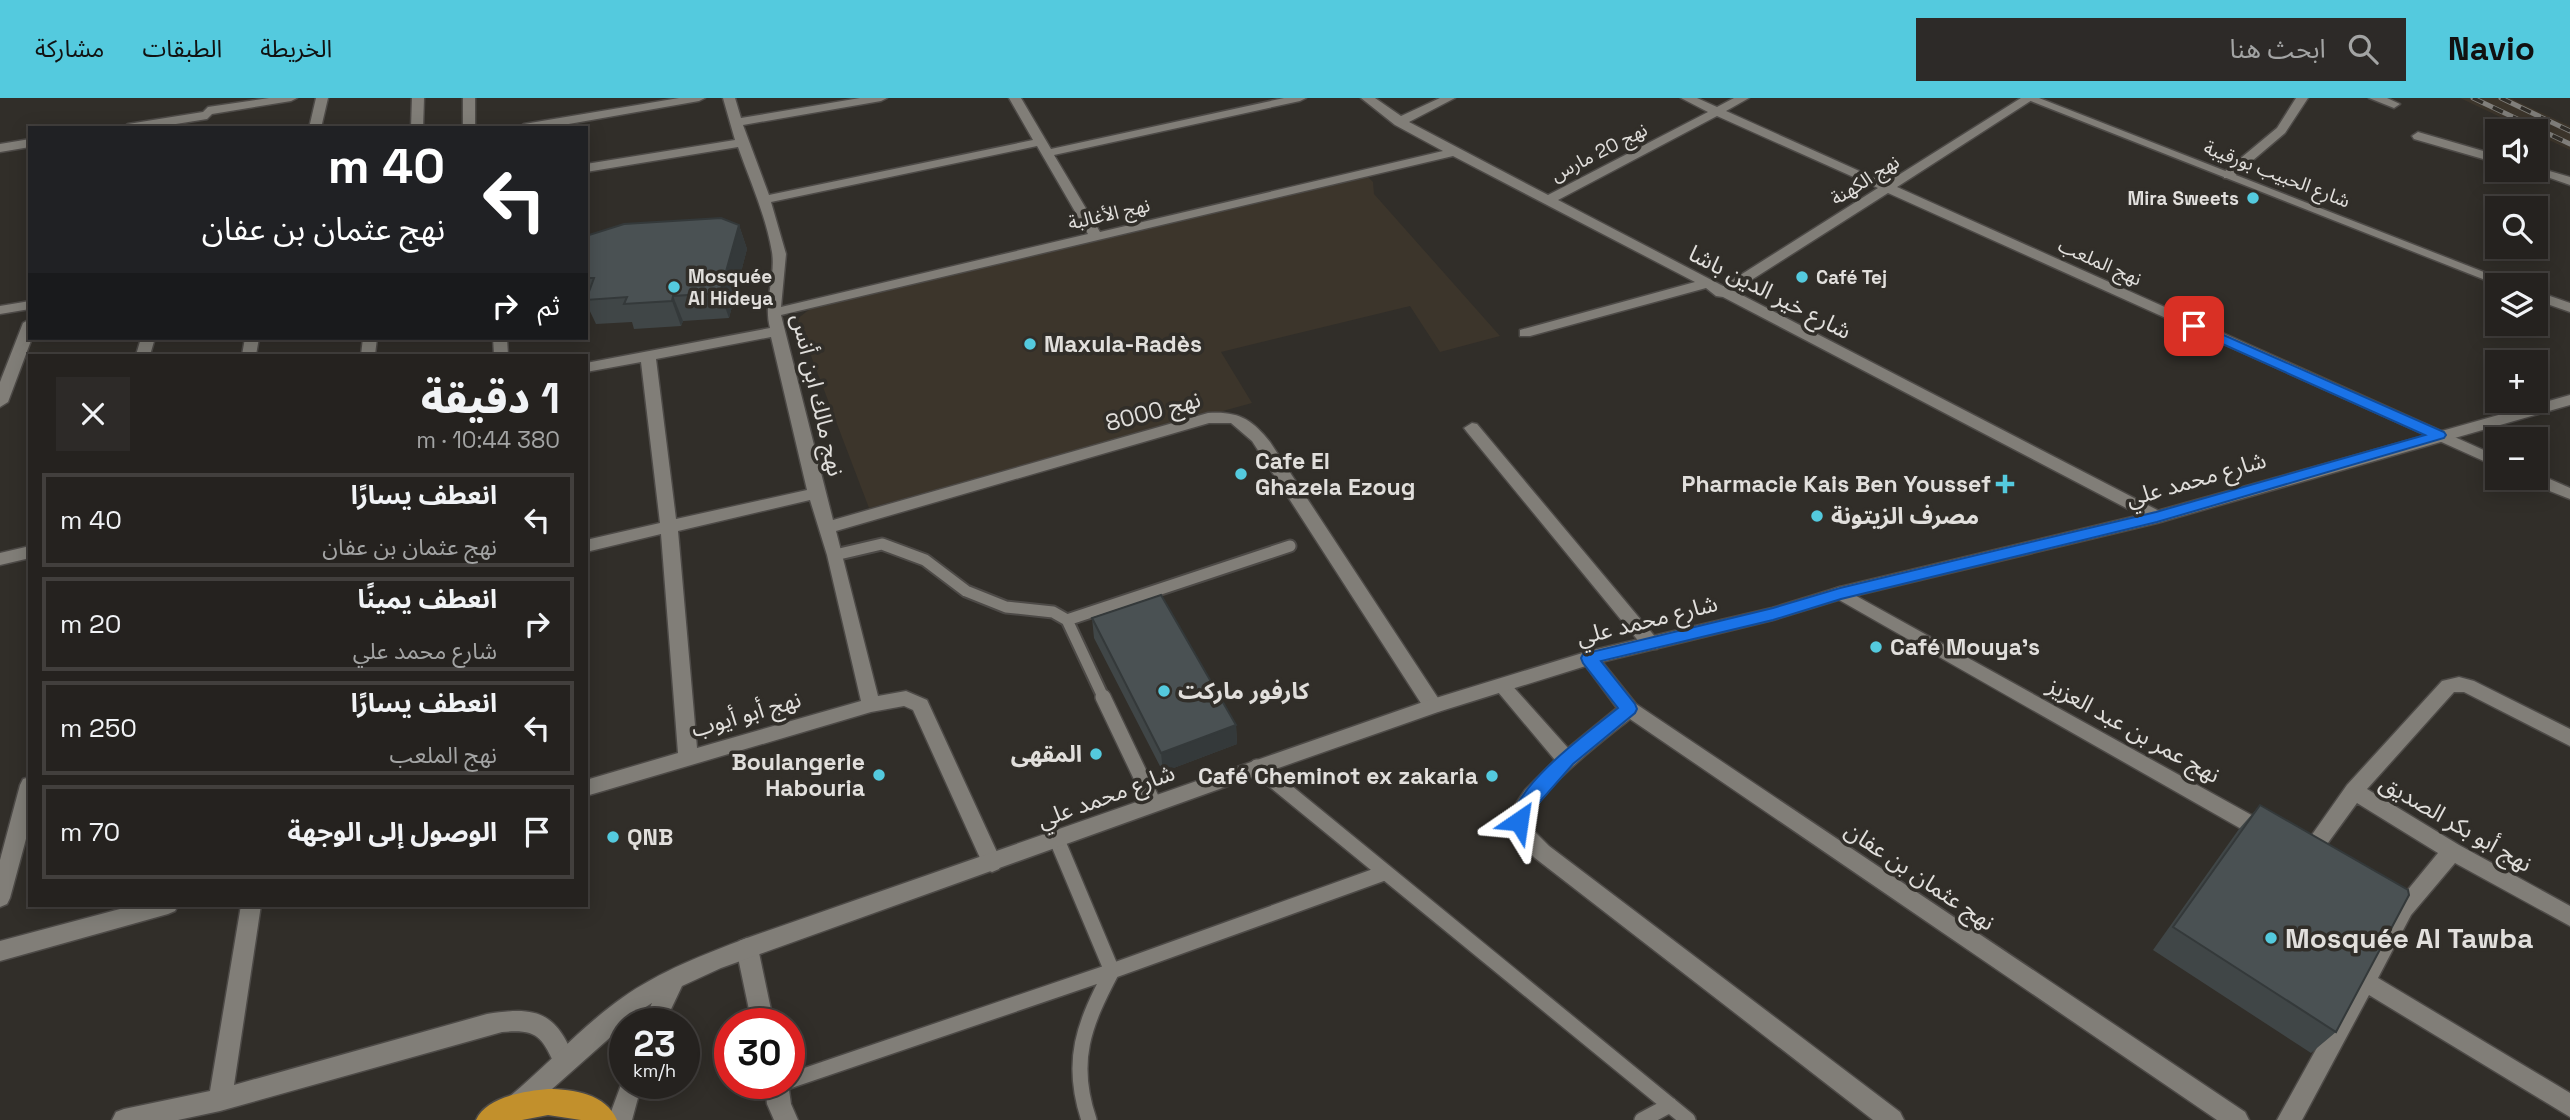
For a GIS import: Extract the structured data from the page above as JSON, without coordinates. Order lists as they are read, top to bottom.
{
  "streets": {
    "street": [
      "نهج 20 مارس",
      "شارع الحبيب بورقيبة",
      "نهج الكهنة",
      "نهج الأغالبة",
      "نهج الملعب",
      "شارع خير الدين باشا",
      "نهج مالك ابن أنس",
      "نهج 8000",
      "شارع محمد علي",
      "نهج أبو أيوب",
      "نهج عمر بن عبد العزيز",
      "نهج أبو بكر الصديق",
      "نهج عثمان بن عفان"
    ]
  },
  "crossings": [
    ["نهج 20 مارس", "نهج الملعب"],
    ["نهج 20 مارس", "شارع خير الدين باشا"],
    ["شارع الحبيب بورقيبة", "نهج الكهنة"],
    ["نهج الكهنة", "نهج الملعب"],
    ["نهج الكهنة", "شارع خير الدين باشا"],
    ["نهج الأغالبة", "شارع خير الدين باشا"],
    ["نهج الأغالبة", "نهج مالك ابن أنس"],
    ["نهج الملعب", "شارع محمد علي"],
    ["شارع خير الدين باشا", "شارع محمد علي"],
    ["نهج مالك ابن أنس", "نهج 8000"],
    ["نهج مالك ابن أنس", "نهج أبو أيوب"],
    ["نهج 8000", "شارع محمد علي"],
    ["شارع محمد علي", "نهج أبو أيوب"],
    ["شارع محمد علي", "نهج عمر بن عبد العزيز"],
    ["شارع محمد علي", "نهج عثمان بن عفان"],
    ["نهج عمر بن عبد العزيز", "نهج أبو بكر الصديق"]
  ],
  "places": {
    "other": [
      "Mira Sweets",
      "Café Tej",
      "Mosquée Al Hideya",
      "Maxula-Radès",
      "Cafe El Ghazela Ezoug",
      "مصرف الزيتونة",
      "Café Mouya's",
      "كارفور ماركت",
      "المقهى",
      "Boulangerie Habouria",
      "Café Cheminot ex zakaria",
      "QNB",
      "Mosquée Al Tawba"
    ],
    "health": ["Pharmacie Kais Ben Youssef"]
  },
  "page": {
    "header": "Navio",
    "search": "ابحث هنا",
    "nav": ["الخريطة", "الطبقات", "مشاركة"],
    "map_buttons": ["+", "−"],
    "turn": ["40 m", "نهج عثمان بن عفان"],
    "then": "ثم",
    "heading": ["1 دقيقة", "380 m · 10:44"],
    "list": [
      {
        "name": "انعطف يسارًا",
        "note": "نهج عثمان بن عفان",
        "value": "40 m"
      },
      {
        "name": "انعطف يمينًا",
        "note": "شارع محمد علي",
        "value": "20 m"
      },
      {
        "name": "انعطف يسارًا",
        "note": "نهج الملعب",
        "value": "250 m"
      },
      {
        "name": "الوصول إلى الوجهة",
        "value": "70 m"
      }
    ],
    "speed": "23 km/h",
    "limit": "30"
  }
}
